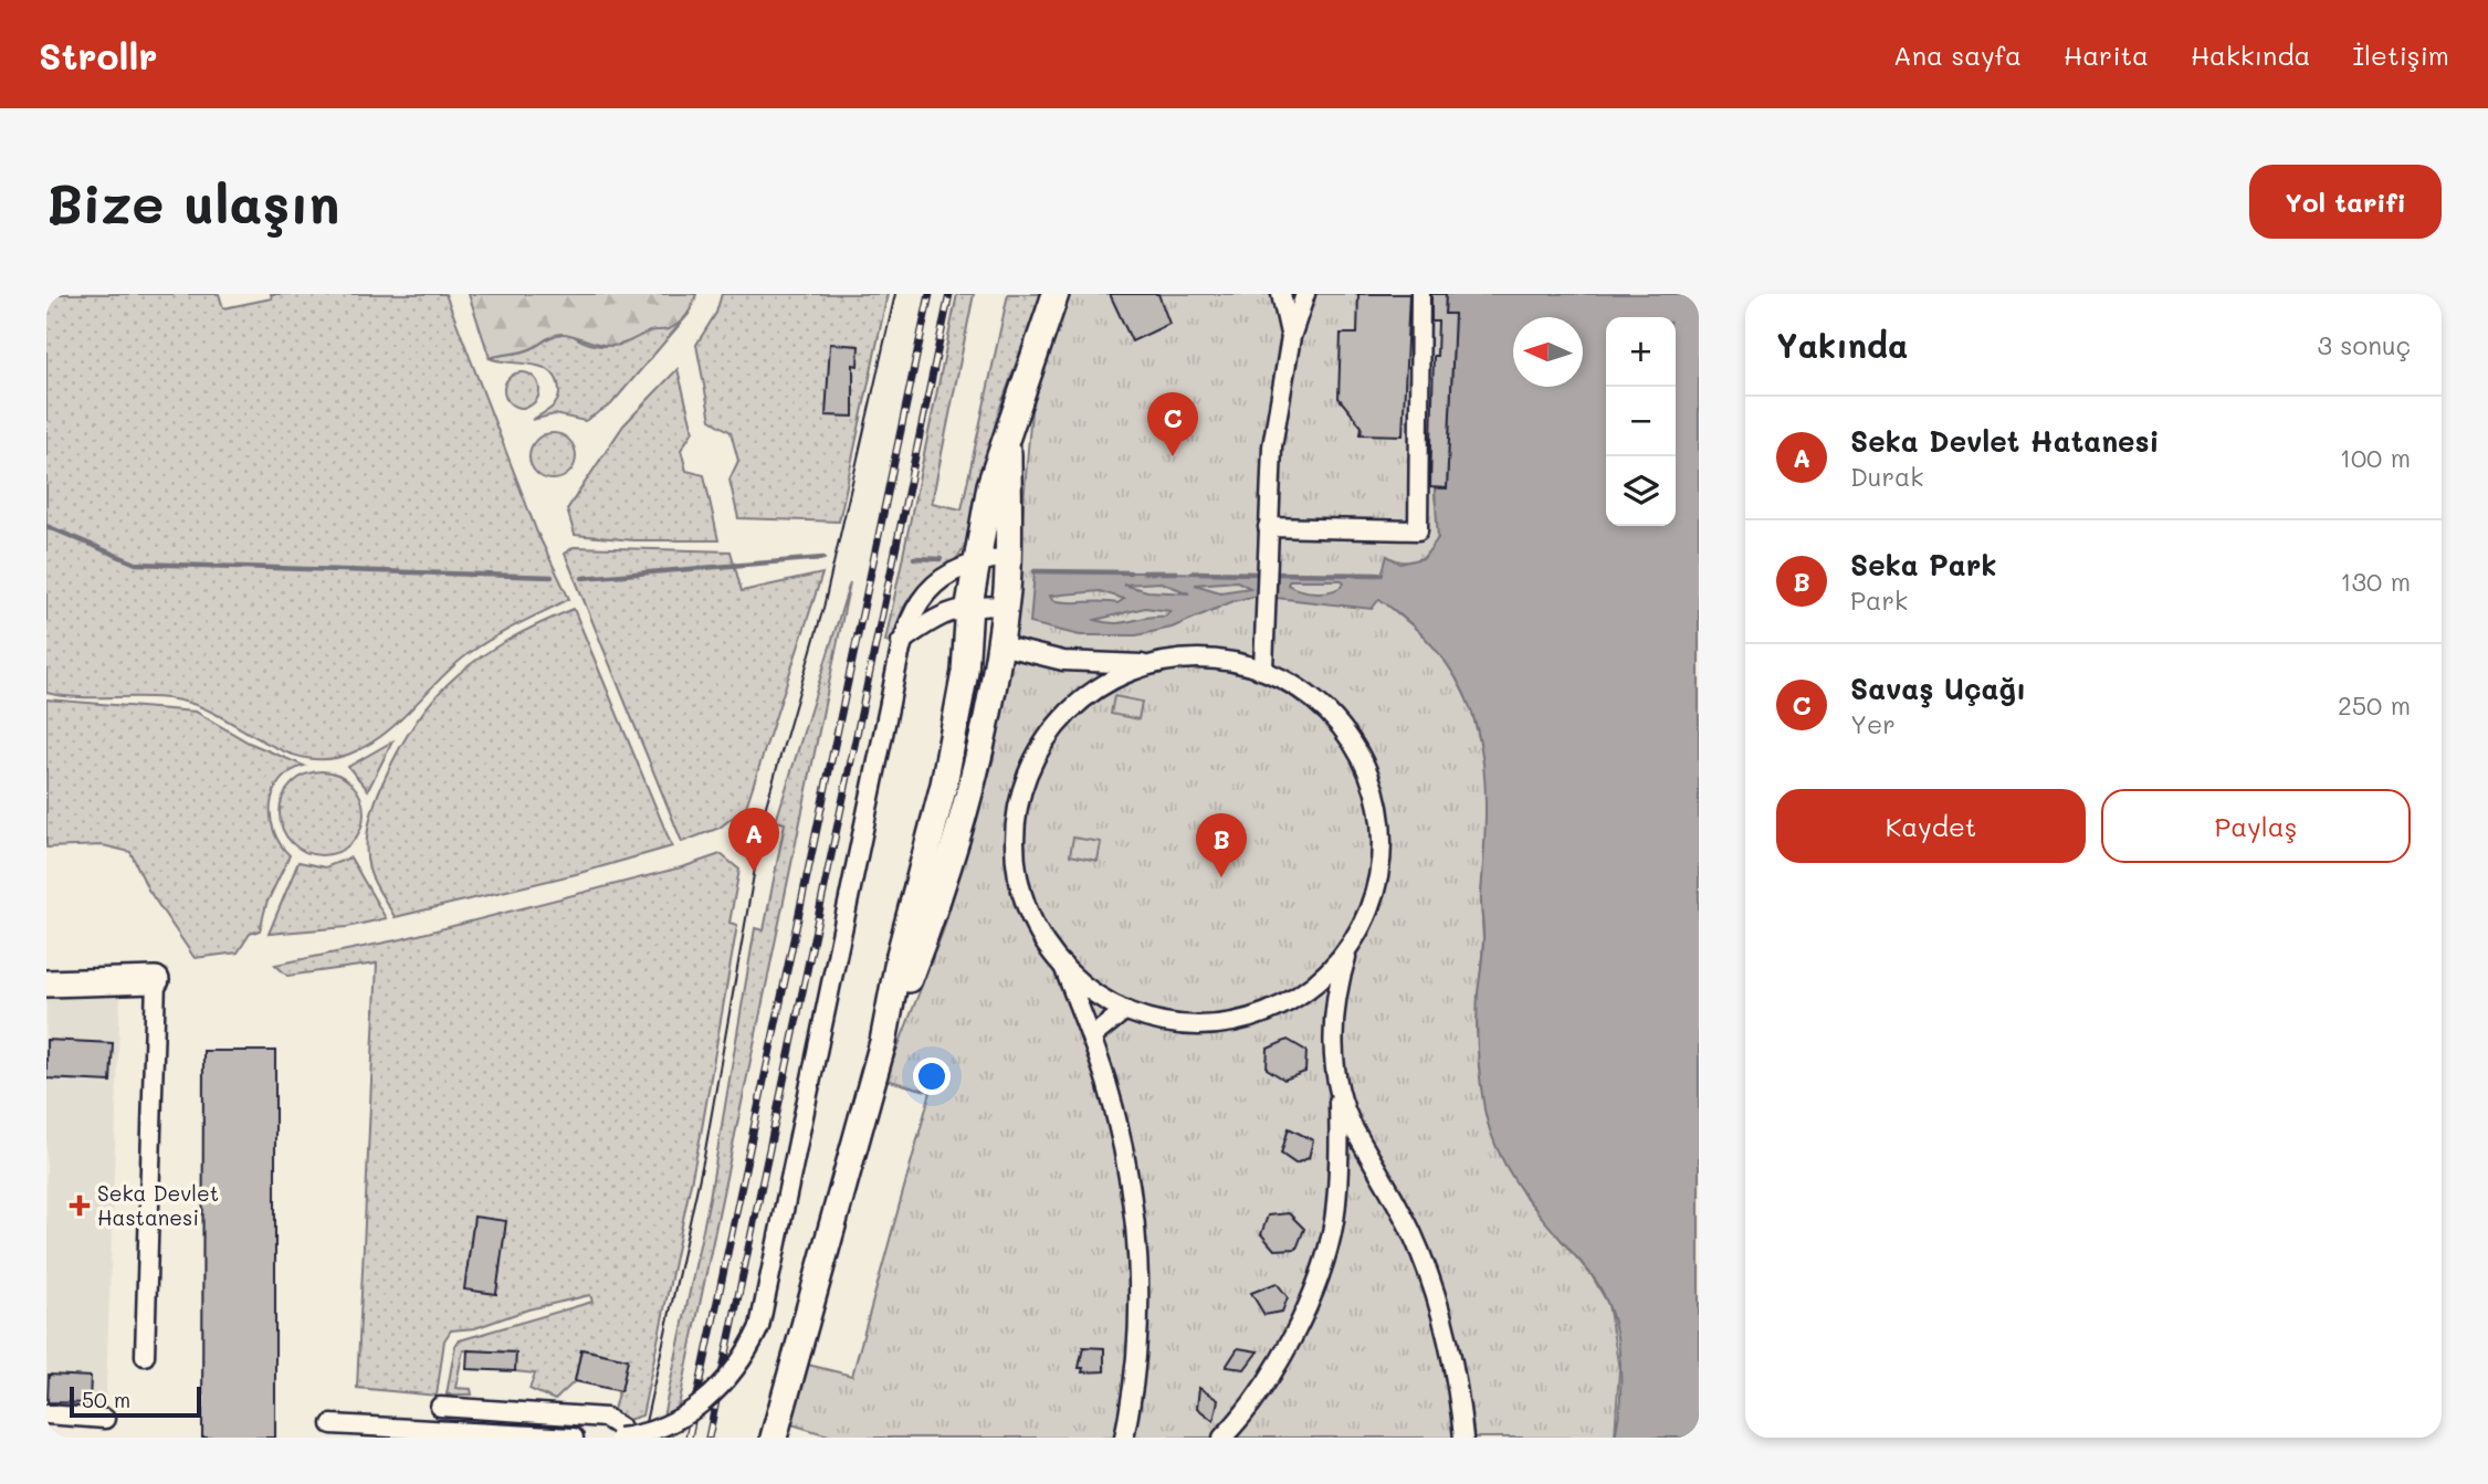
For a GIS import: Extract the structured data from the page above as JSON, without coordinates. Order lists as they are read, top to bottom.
{
  "places": {
    "health": ["Seka Devlet Hastanesi"]
  },
  "scale_bar": "50 m",
  "north": "left",
  "page": {
    "header": "Strollr",
    "nav": [
      "Ana sayfa",
      "Harita",
      "Hakkında",
      "İletişim"
    ],
    "buttons": [
      "Yol tarifi",
      ["Kaydet", "Paylaş"]
    ],
    "title": "Bize ulaşın",
    "heading": ["Yakında", "3 sonuç"],
    "map_buttons": ["+", "−"],
    "pins": ["C", "A", "B"],
    "list": [
      {
        "mark": "A",
        "name": "Seka Devlet Hatanesi",
        "note": "Durak",
        "value": "100 m"
      },
      {
        "mark": "B",
        "name": "Seka Park",
        "note": "Park",
        "value": "130 m"
      },
      {
        "mark": "C",
        "name": "Savaş Uçağı",
        "note": "Yer",
        "value": "250 m"
      }
    ],
    "scale": "50 m"
  }
}
